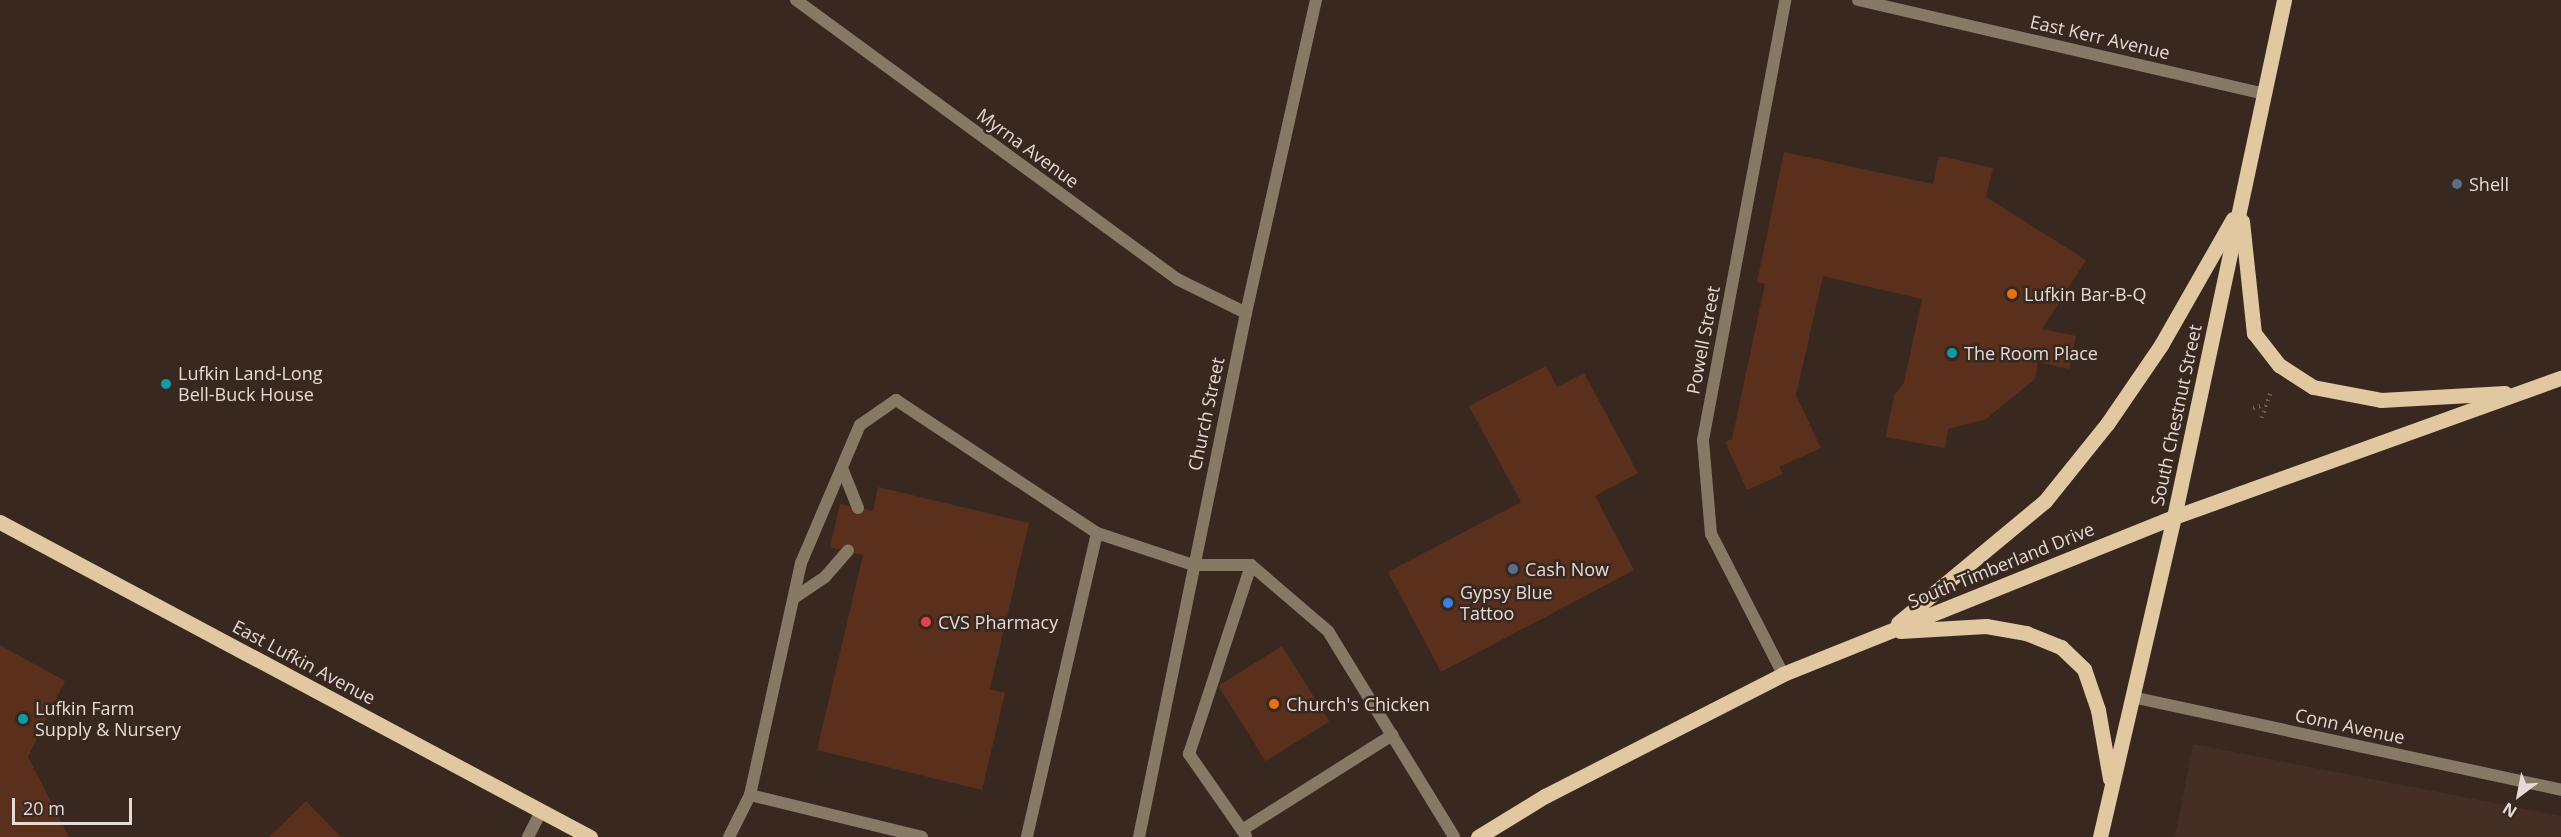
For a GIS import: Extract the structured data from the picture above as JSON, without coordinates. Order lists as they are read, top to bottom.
{
  "streets": {
    "main road": ["South Chestnut Street", "South Timberland Drive", "East Lufkin Avenue"],
    "street": [
      "East Kerr Avenue",
      "Myrna Avenue",
      "Powell Street",
      "Church Street",
      "Conn Avenue"
    ]
  },
  "crossings": [
    ["East Kerr Avenue", "South Chestnut Street"],
    ["Myrna Avenue", "Church Street"],
    ["Powell Street", "South Timberland Drive"],
    ["South Chestnut Street", "South Timberland Drive"],
    ["South Chestnut Street", "Conn Avenue"]
  ],
  "places": [
    "Shell",
    "Lufkin Bar-B-Q",
    "The Room Place",
    "Lufkin Land-Long Bell-Buck House",
    "Cash Now",
    "Gypsy Blue Tattoo",
    "CVS Pharmacy",
    "Church's Chicken",
    "Lufkin Farm Supply & Nursery"
  ],
  "scale_bar": "20 m",
  "north": "bottom left"
}
